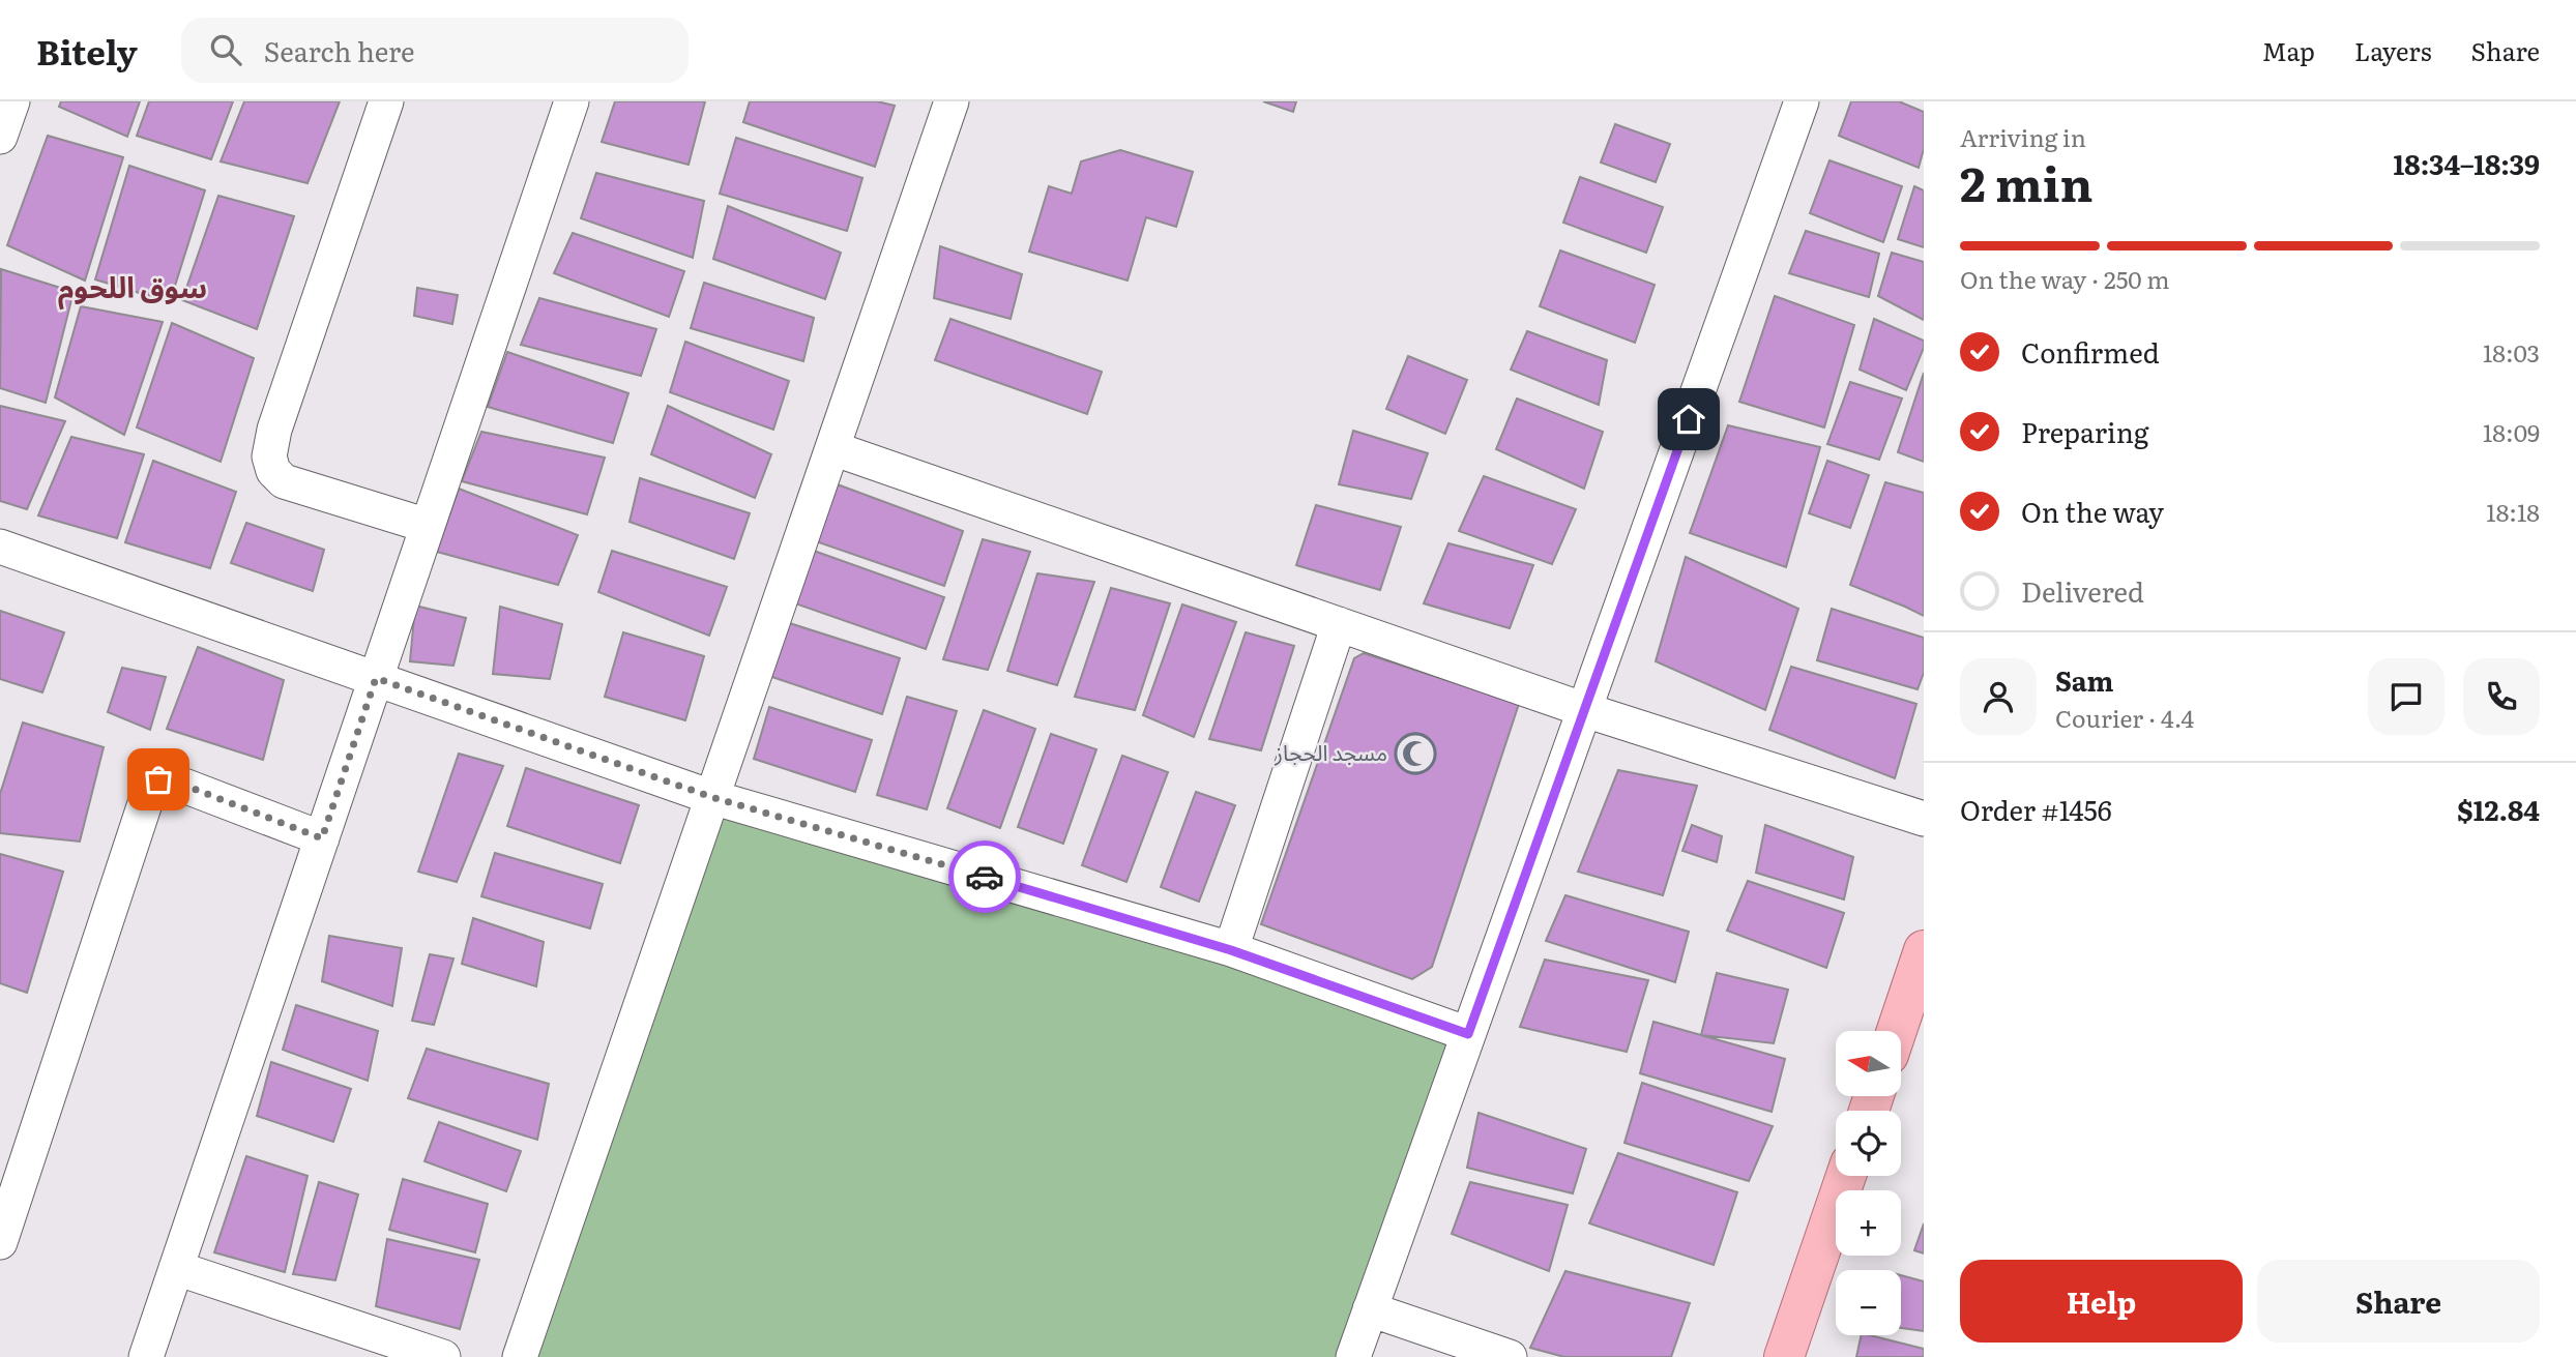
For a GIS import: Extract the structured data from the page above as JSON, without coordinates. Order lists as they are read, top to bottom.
{
  "districts": ["سوق اللحوم"],
  "places": {
    "mosque": ["مسجد الحجاز"]
  },
  "north": "left",
  "page": {
    "header": "Bitely",
    "search": "Search here",
    "nav": ["Map", "Layers", "Share"],
    "heading": ["2 min", "Arriving in", "18:34–18:39"],
    "panel": [
      "Sam",
      "Courier · 4.4",
      "Order #1456",
      "$12.84"
    ],
    "bar": "On the way · 250 m",
    "list": [
      ["Confirmed", "18:03"],
      ["Preparing", "18:09"],
      ["On the way", "18:18"],
      "Delivered"
    ],
    "map_buttons": ["+", "−"],
    "buttons": ["Help", "Share"]
  }
}
